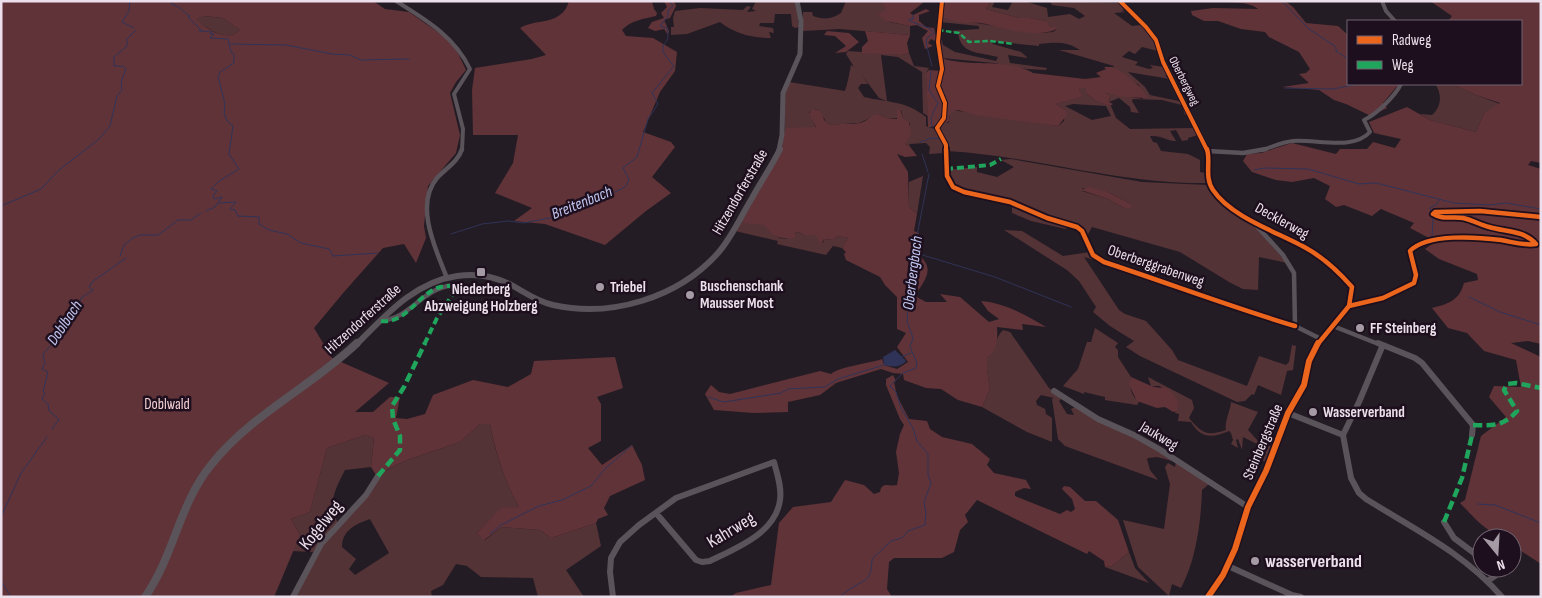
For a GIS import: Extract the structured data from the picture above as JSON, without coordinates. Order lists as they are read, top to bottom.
{
  "streets": {
    "main road": ["Hitzendorferstraße", "Steinbergstraße"],
    "street": [
      "Oberbergweg",
      "Decklerweg",
      "Oberberggrabenweg",
      "Jaukweg",
      "Kogelweg",
      "Kahrweg"
    ]
  },
  "crossings": [
    ["Oberbergweg", "Decklerweg"],
    ["Decklerweg", "Steinbergstraße"],
    ["Jaukweg", "Steinbergstraße"]
  ],
  "water": ["Breitenbach", "Oberbergbach", "Doblbach"],
  "parks": ["Doblwald"],
  "places": {
    "transit": ["Niederberg Abzweigung Holzberg"],
    "other": [
      "Triebel",
      "Buschenschank Mausser Most",
      "FF Steinberg",
      "Wasserverband",
      "wasserverband"
    ]
  },
  "legend": ["Radweg", "Weg"],
  "north": "bottom"
}
